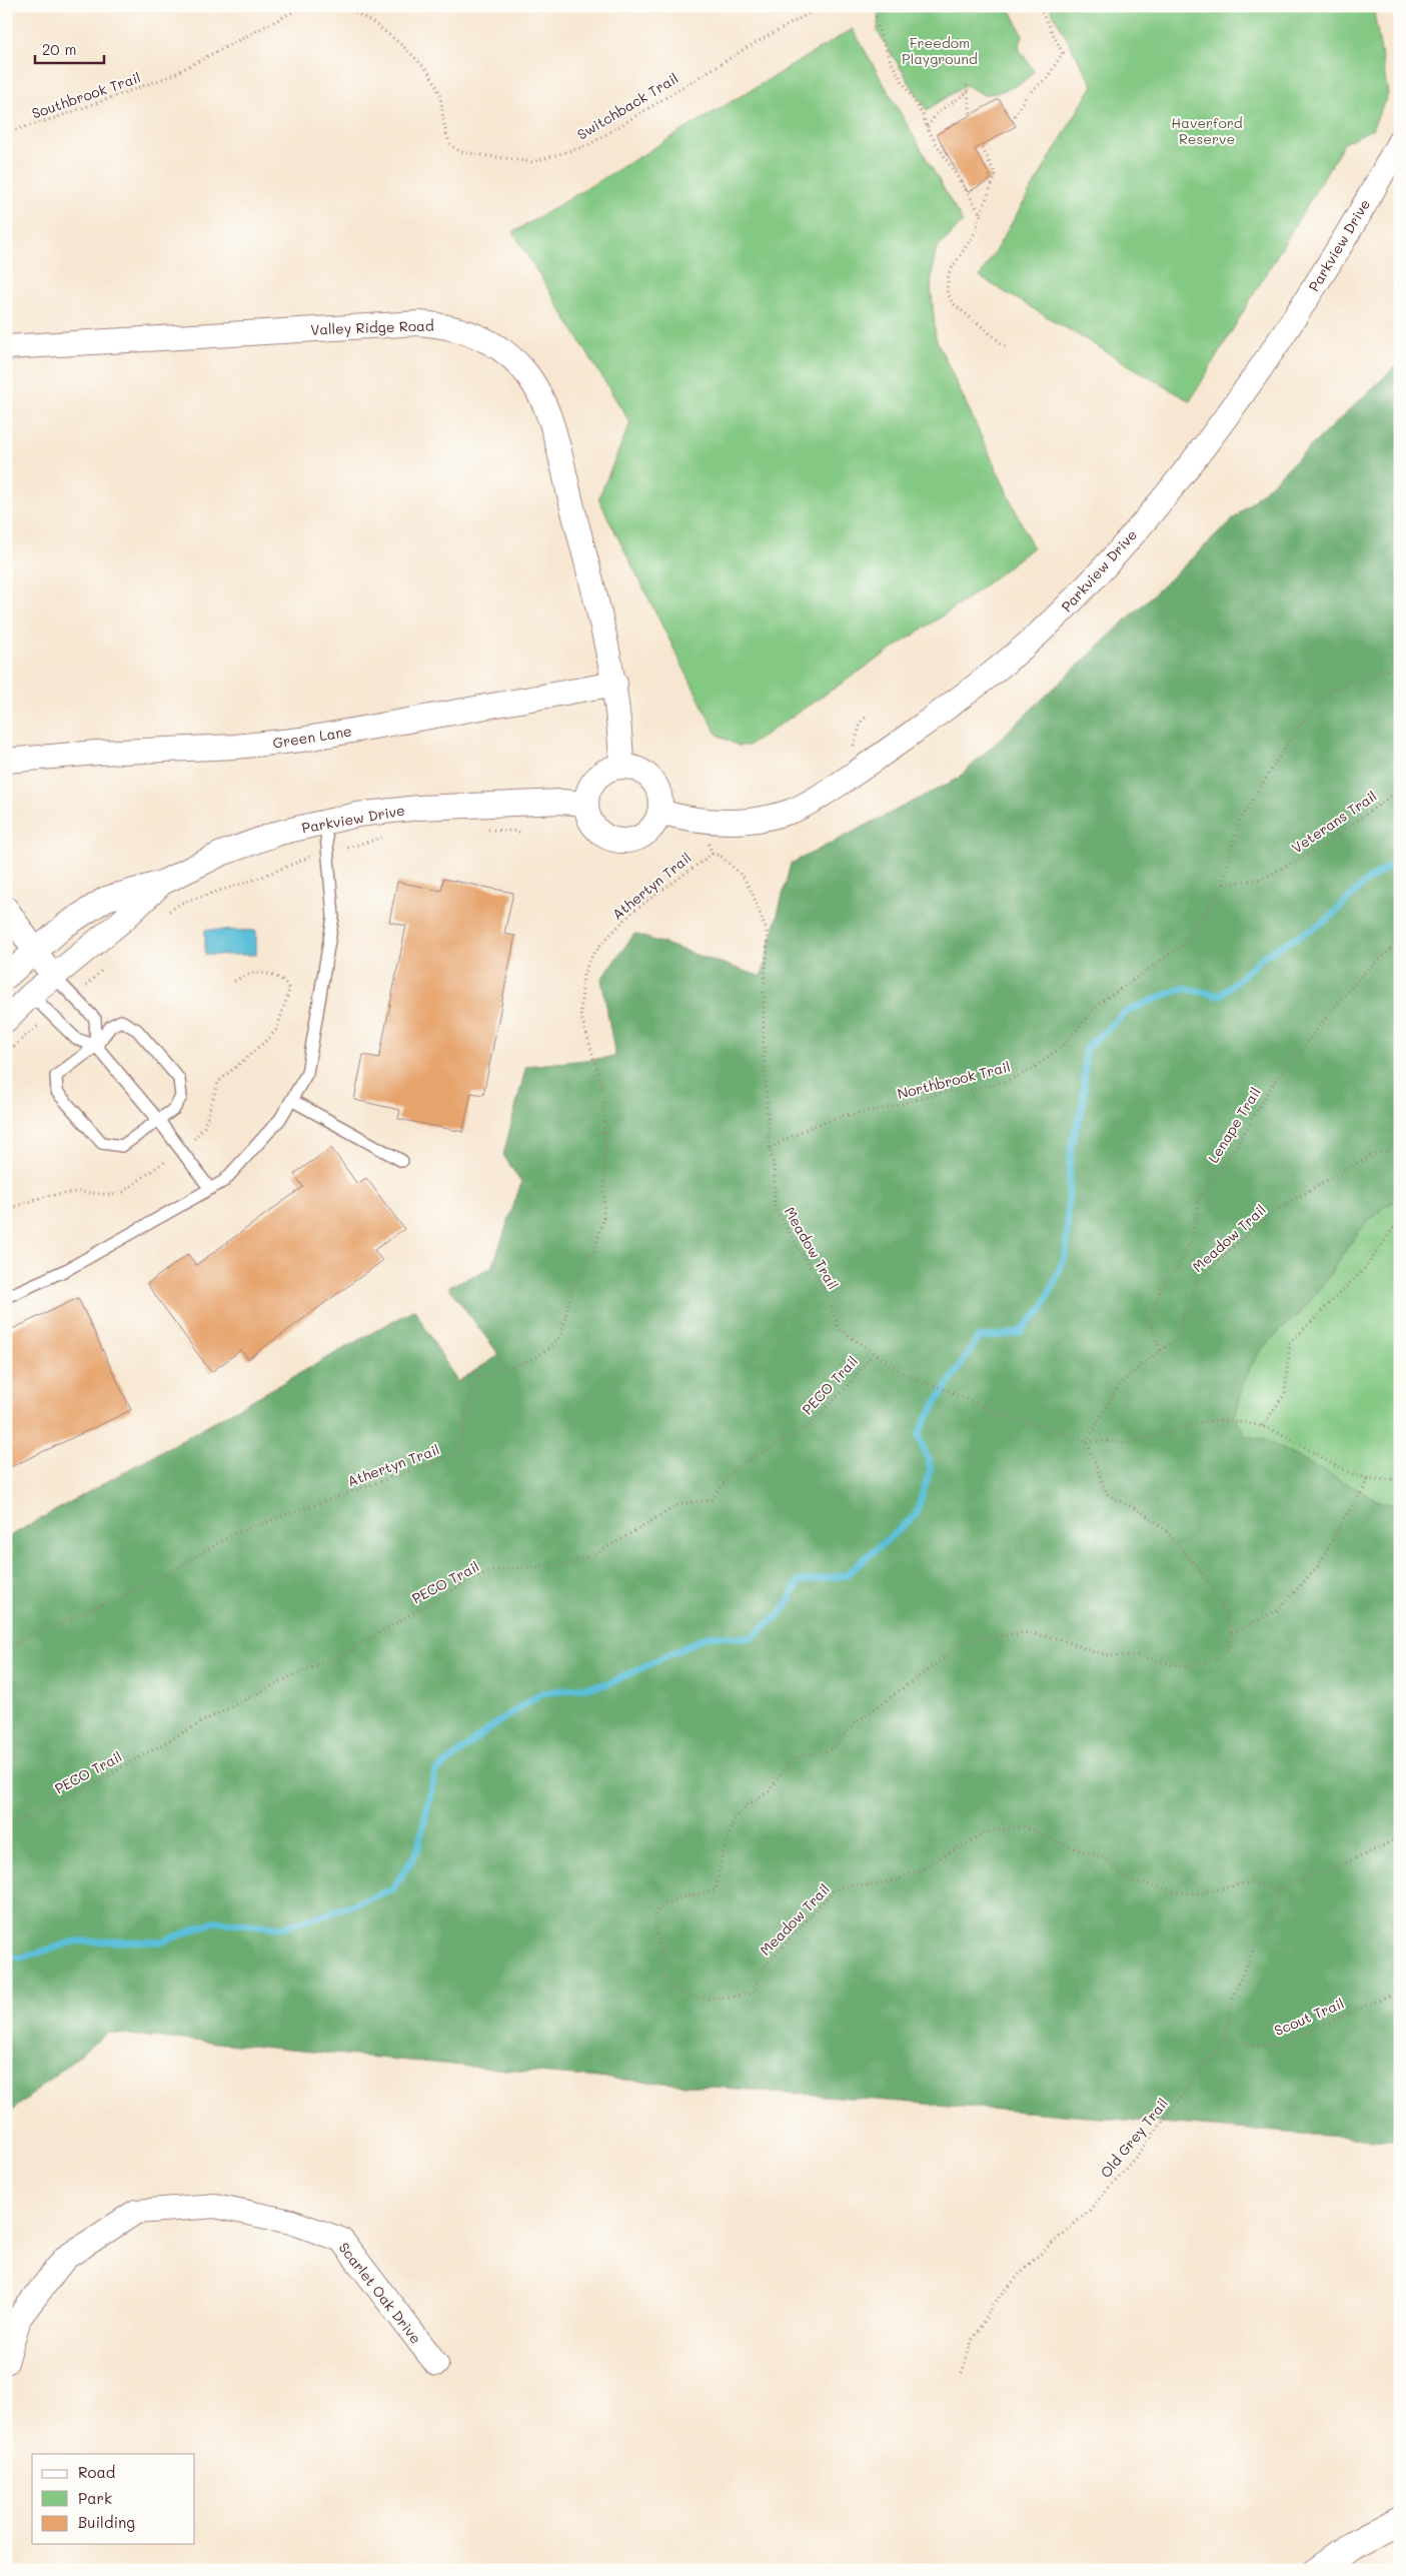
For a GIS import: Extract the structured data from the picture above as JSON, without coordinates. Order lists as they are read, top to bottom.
{
  "streets": {
    "street": [
      "Parkview Drive",
      "Valley Ridge Road",
      "Green Lane",
      "Scarlet Oak Drive"
    ],
    "path": [
      "Southbrook Trail",
      "Switchback Trail",
      "Veterans Trail",
      "Athertyn Trail",
      "Northbrook Trail",
      "Lenape Trail",
      "Meadow Trail",
      "PECO Trail",
      "Scout Trail",
      "Old Grey Trail"
    ]
  },
  "crossings": [
    ["Parkview Drive", "Valley Ridge Road"],
    ["Valley Ridge Road", "Green Lane"],
    ["Veterans Trail", "Northbrook Trail"],
    ["Athertyn Trail", "Meadow Trail"],
    ["Northbrook Trail", "Meadow Trail"],
    ["Lenape Trail", "Meadow Trail"],
    ["Meadow Trail", "PECO Trail"],
    ["Meadow Trail", "Old Grey Trail"],
    ["Scout Trail", "Old Grey Trail"]
  ],
  "parks": ["Freedom Playground", "Haverford Reserve"],
  "legend": ["Road", "Park", "Building"],
  "scale_bar": "20 m"
}
